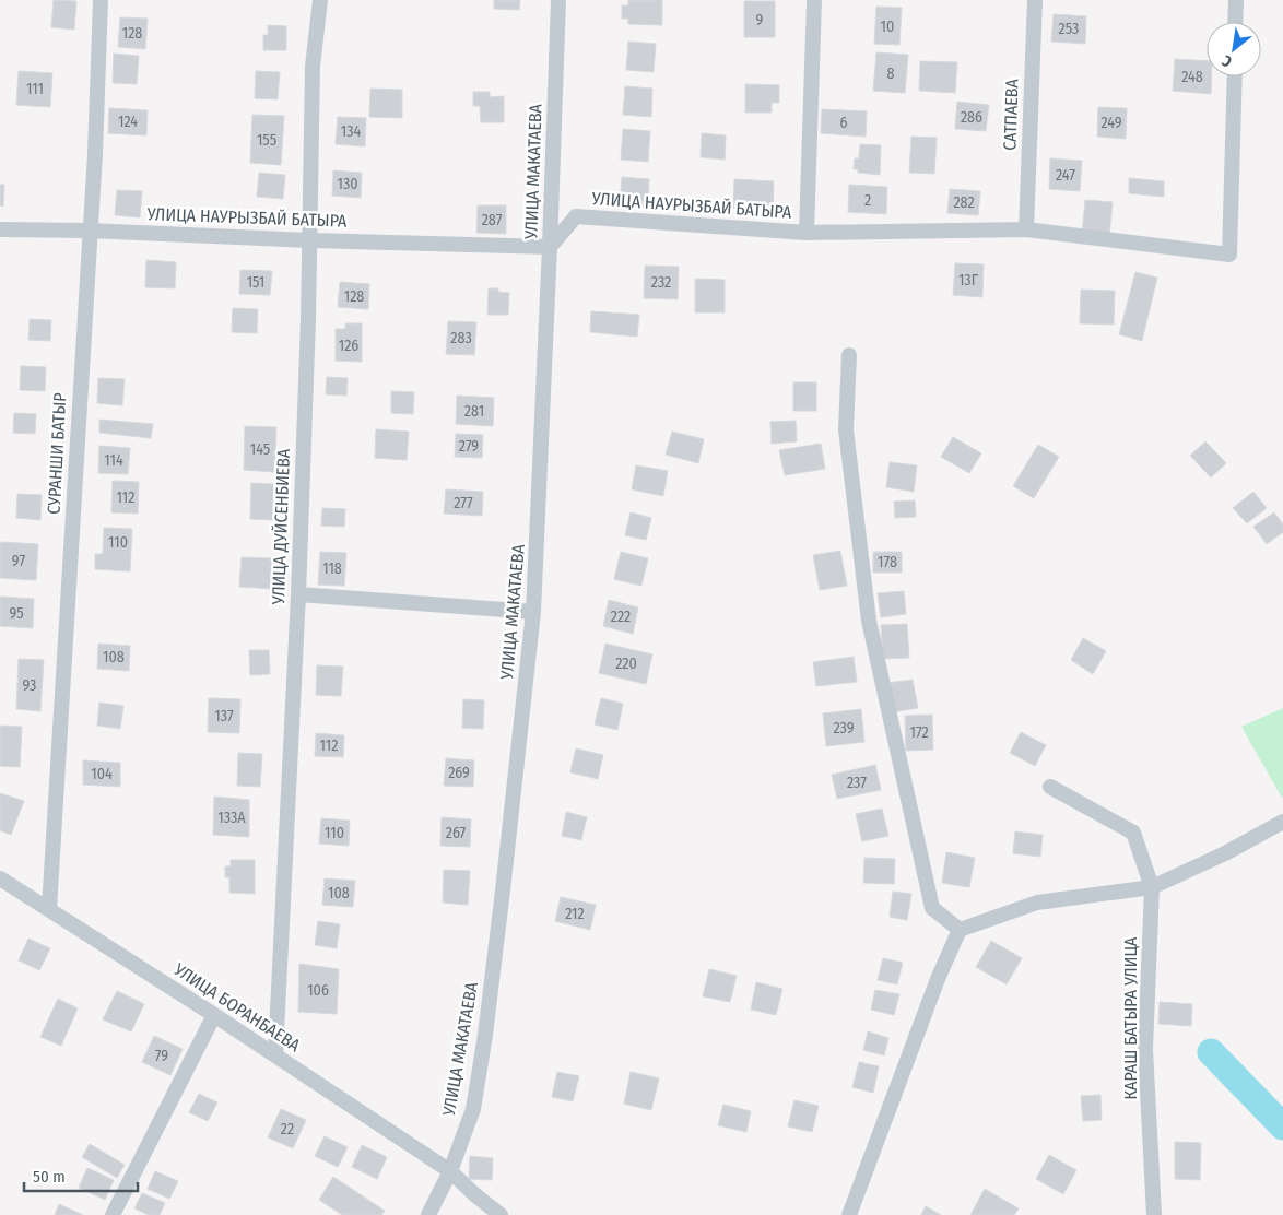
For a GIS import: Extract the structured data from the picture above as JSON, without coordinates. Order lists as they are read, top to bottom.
{
  "streets": {
    "street": [
      "САТПАЕВА",
      "УЛИЦА МАКАТАЕВА",
      "УЛИЦА НАУРЫЗБАЙ БАТЫРА",
      "СУРАНШИ БАТЫР",
      "УЛИЦА ДУЙСЕНБИЕВА",
      "УЛИЦА БОРАНБАЕВА",
      "КАРАШ БАТЫРА УЛИЦА"
    ]
  },
  "crossings": [
    ["САТПАЕВА", "УЛИЦА НАУРЫЗБАЙ БАТЫРА"],
    ["УЛИЦА МАКАТАЕВА", "УЛИЦА НАУРЫЗБАЙ БАТЫРА"],
    ["УЛИЦА МАКАТАЕВА", "УЛИЦА БОРАНБАЕВА"],
    ["УЛИЦА НАУРЫЗБАЙ БАТЫРА", "СУРАНШИ БАТЫР"],
    ["УЛИЦА НАУРЫЗБАЙ БАТЫРА", "УЛИЦА ДУЙСЕНБИЕВА"],
    ["СУРАНШИ БАТЫР", "УЛИЦА БОРАНБАЕВА"],
    ["УЛИЦА ДУЙСЕНБИЕВА", "УЛИЦА БОРАНБАЕВА"]
  ],
  "house_numbers": [
    "9",
    "10",
    "253",
    "128",
    "8",
    "248",
    "111",
    "286",
    "124",
    "6",
    "249",
    "134",
    "155",
    "247",
    "130",
    "2",
    "282",
    "287",
    "13Г",
    "151",
    "232",
    "128",
    "283",
    "126",
    "281",
    "279",
    "145",
    "114",
    "112",
    "277",
    "110",
    "97",
    "178",
    "118",
    "95",
    "222",
    "108",
    "220",
    "93",
    "137",
    "239",
    "172",
    "112",
    "269",
    "104",
    "237",
    "133А",
    "110",
    "267",
    "108",
    "212",
    "106",
    "79",
    "22"
  ],
  "scale_bar": "50 m",
  "north": "bottom left"
}
